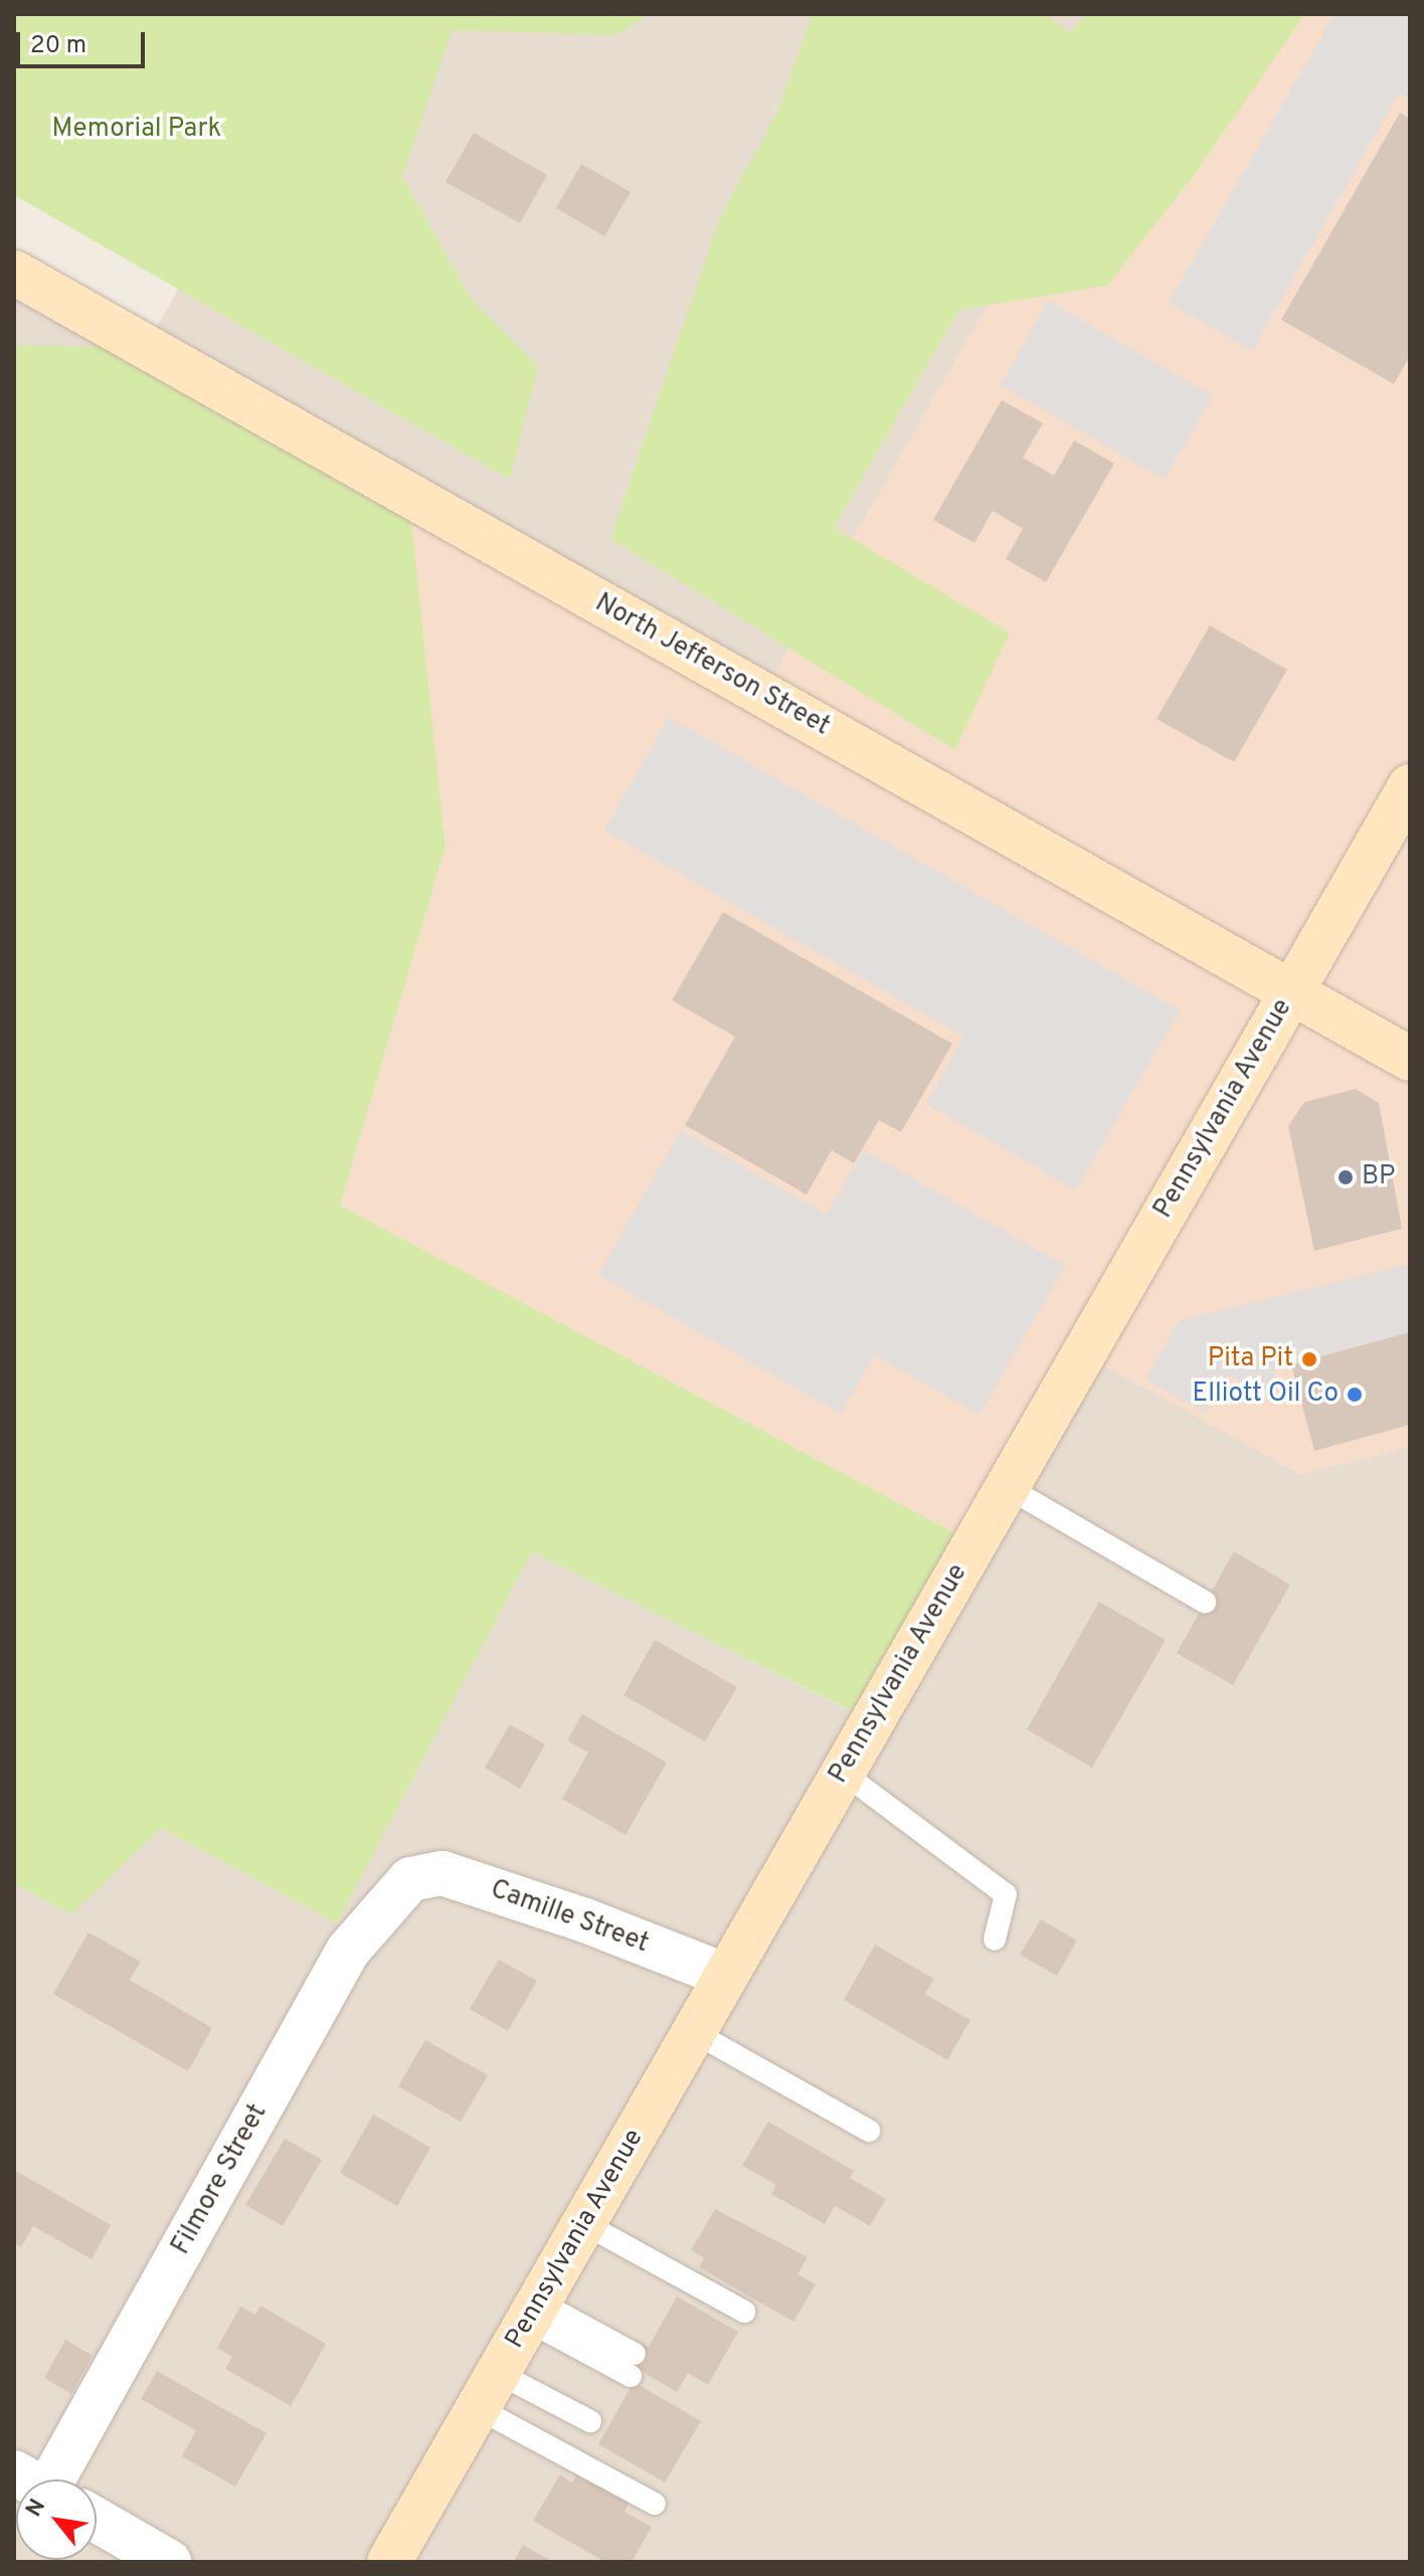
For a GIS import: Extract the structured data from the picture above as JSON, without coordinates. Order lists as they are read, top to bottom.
{
  "streets": {
    "main road": ["North Jefferson Street", "Pennsylvania Avenue"],
    "street": ["Camille Street", "Filmore Street"]
  },
  "crossings": [
    ["North Jefferson Street", "Pennsylvania Avenue"],
    ["Pennsylvania Avenue", "Camille Street"],
    ["Camille Street", "Filmore Street"]
  ],
  "parks": ["Memorial Park"],
  "places": ["BP", "Pita Pit", "Elliott Oil Co"],
  "scale_bar": "20 m",
  "north": "top left"
}
